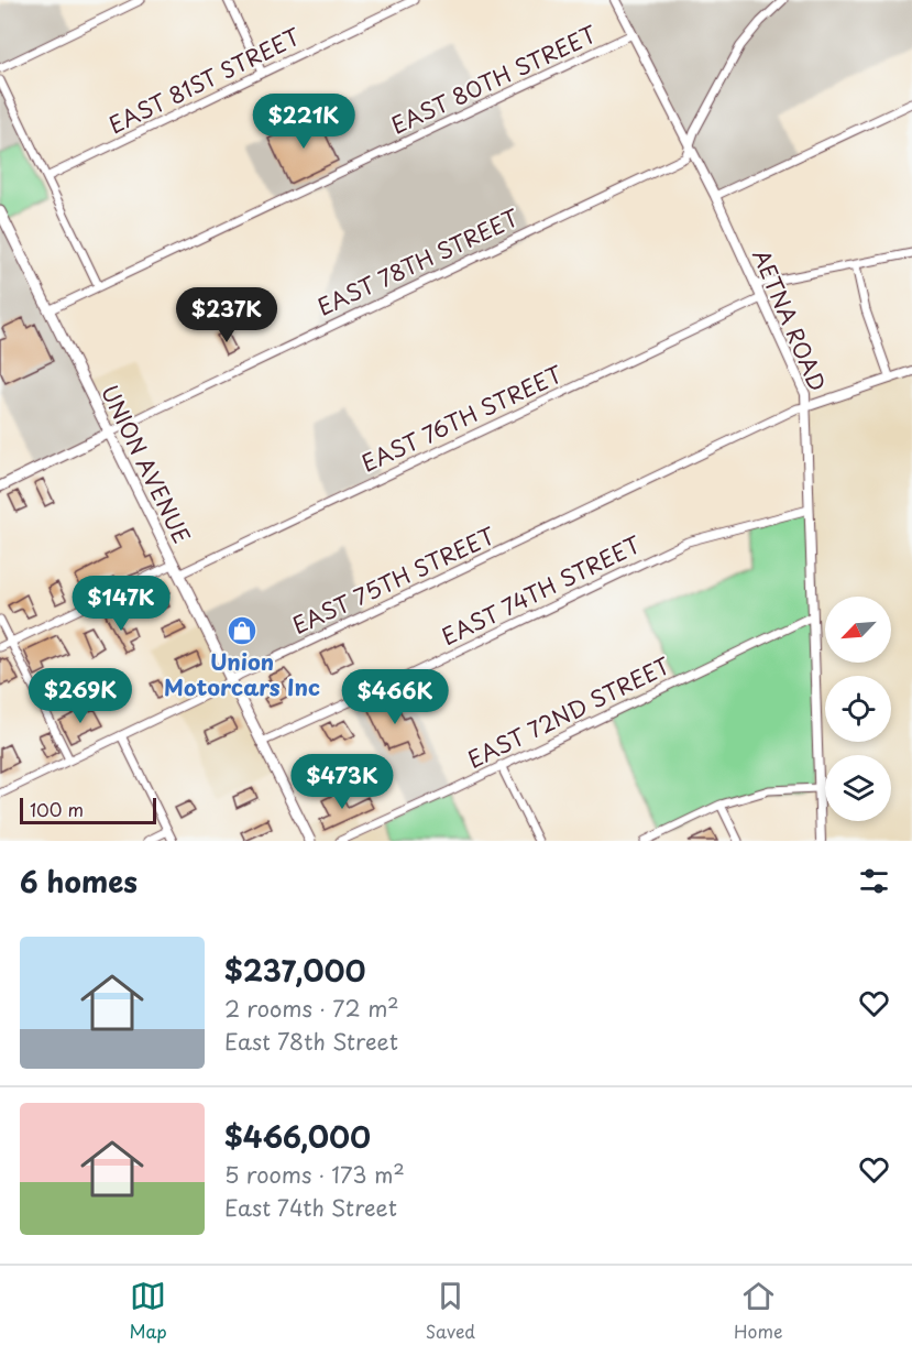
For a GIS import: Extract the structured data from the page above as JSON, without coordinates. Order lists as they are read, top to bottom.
{
  "streets": {
    "main road": ["EAST 78TH STREET", "UNION AVENUE"],
    "street": [
      "EAST 80TH STREET",
      "EAST 81ST STREET",
      "AETNA ROAD",
      "EAST 76TH STREET",
      "EAST 75TH STREET",
      "EAST 74TH STREET",
      "EAST 72ND STREET"
    ]
  },
  "crossings": [
    ["EAST 80TH STREET", "AETNA ROAD"],
    ["EAST 80TH STREET", "UNION AVENUE"],
    ["EAST 78TH STREET", "AETNA ROAD"],
    ["EAST 78TH STREET", "UNION AVENUE"],
    ["AETNA ROAD", "EAST 76TH STREET"],
    ["AETNA ROAD", "EAST 75TH STREET"],
    ["AETNA ROAD", "EAST 74TH STREET"],
    ["AETNA ROAD", "EAST 72ND STREET"],
    ["EAST 76TH STREET", "UNION AVENUE"],
    ["UNION AVENUE", "EAST 75TH STREET"],
    ["UNION AVENUE", "EAST 74TH STREET"]
  ],
  "places": {
    "shop": ["Union Motorcars Inc"]
  },
  "scale_bar": "100 m",
  "north": "bottom left",
  "page": {
    "price": [
      "$221K",
      "$237K",
      "$147K",
      "$269K",
      "$466K",
      "$473K"
    ],
    "scale": "100 m",
    "heading": "6 homes",
    "list": [
      {
        "name": "$237,000",
        "note": "2 rooms · 72 m² · East 78th Street"
      },
      {
        "name": "$466,000",
        "note": "5 rooms · 173 m² · East 74th Street"
      }
    ],
    "tabs": ["Map", "Saved", "Home"]
  }
}
